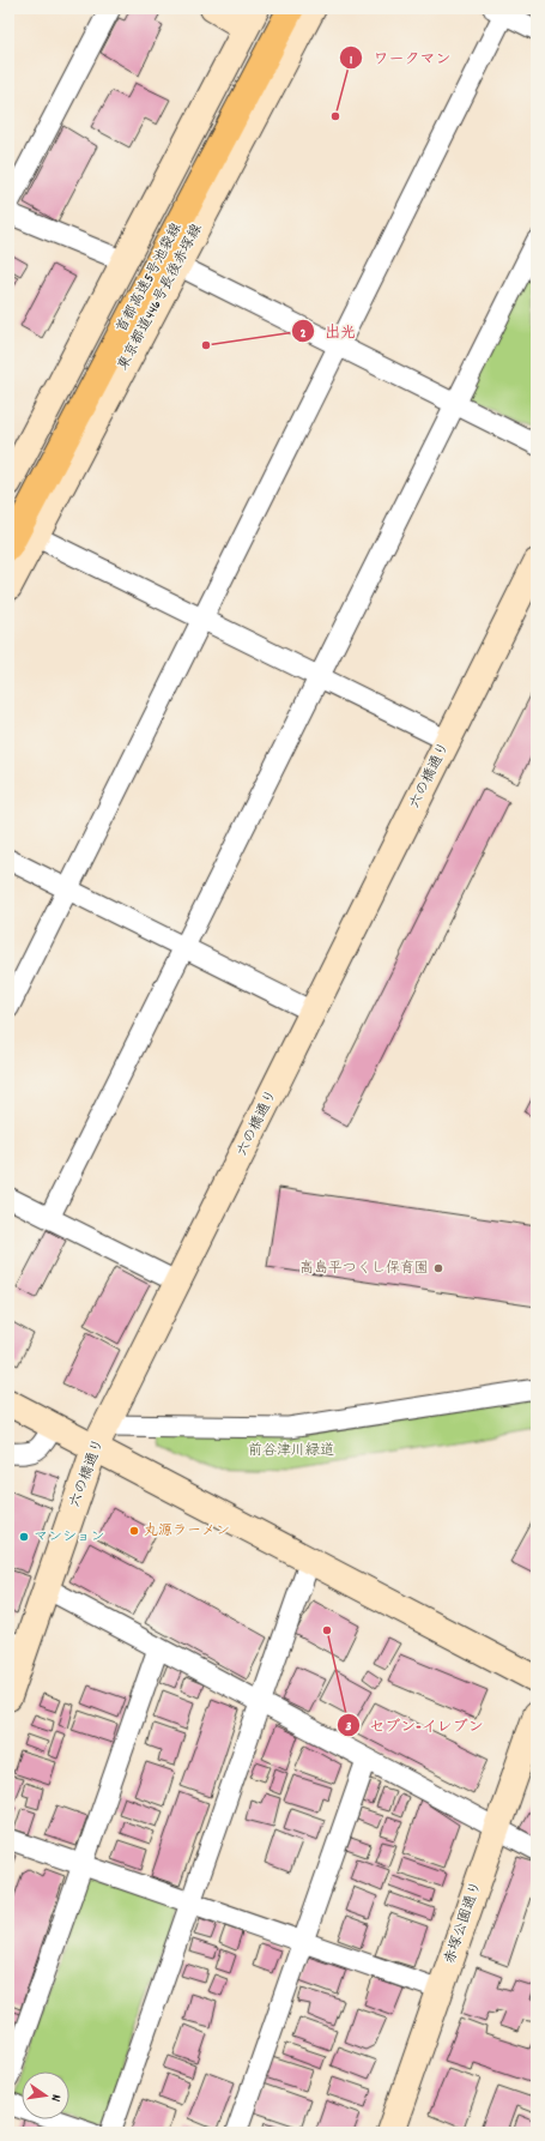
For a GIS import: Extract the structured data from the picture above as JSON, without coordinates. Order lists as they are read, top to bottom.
{
  "streets": {
    "highway": ["首都高速5号池袋線"],
    "street": ["東京都道446号長後赤塚線", "六の橋通り", "赤塚公園通り"]
  },
  "parks": ["前谷津川緑道"],
  "places": [
    "ワークマン",
    "出光",
    "高島平つくし保育園",
    "丸源ラーメン",
    "マンション",
    "セブン-イレブン"
  ],
  "north": "right"
}
